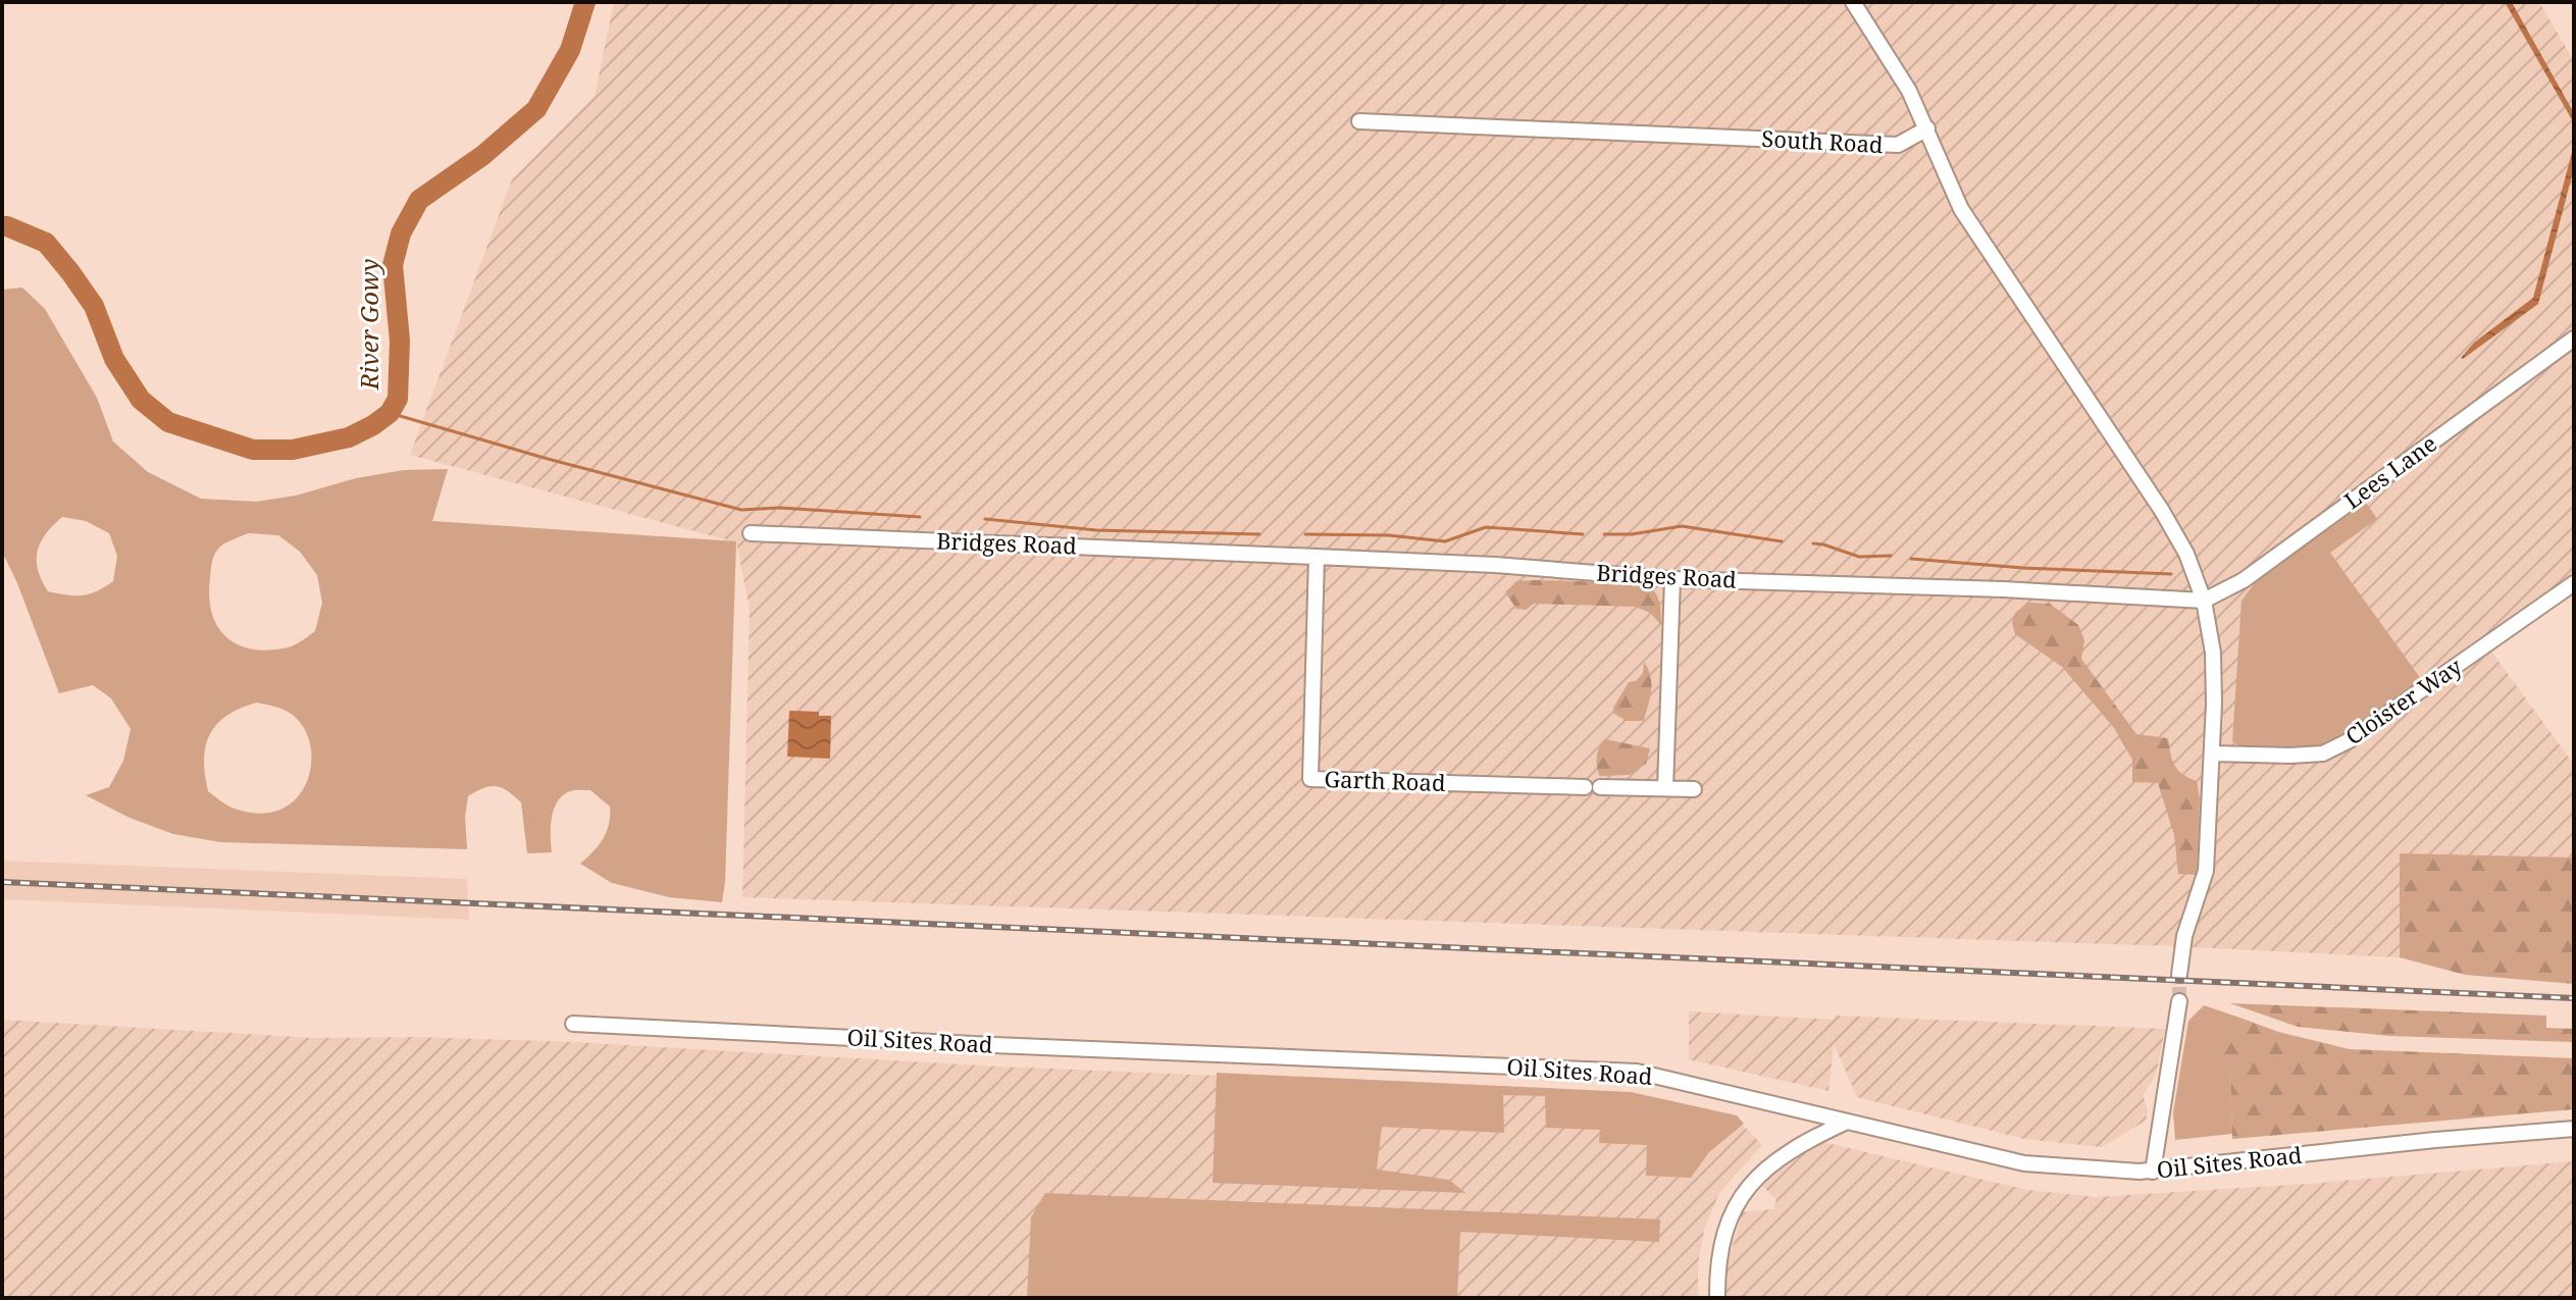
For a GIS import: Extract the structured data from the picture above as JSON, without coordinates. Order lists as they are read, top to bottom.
{
  "streets": {
    "street": [
      "South Road",
      "Lees Lane",
      "Bridges Road",
      "Cloister Way",
      "Garth Road",
      "Oil Sites Road"
    ]
  },
  "crossings": [
    ["Lees Lane", "Bridges Road"],
    ["Bridges Road", "Garth Road"]
  ],
  "water": ["River Gowy"]
}
